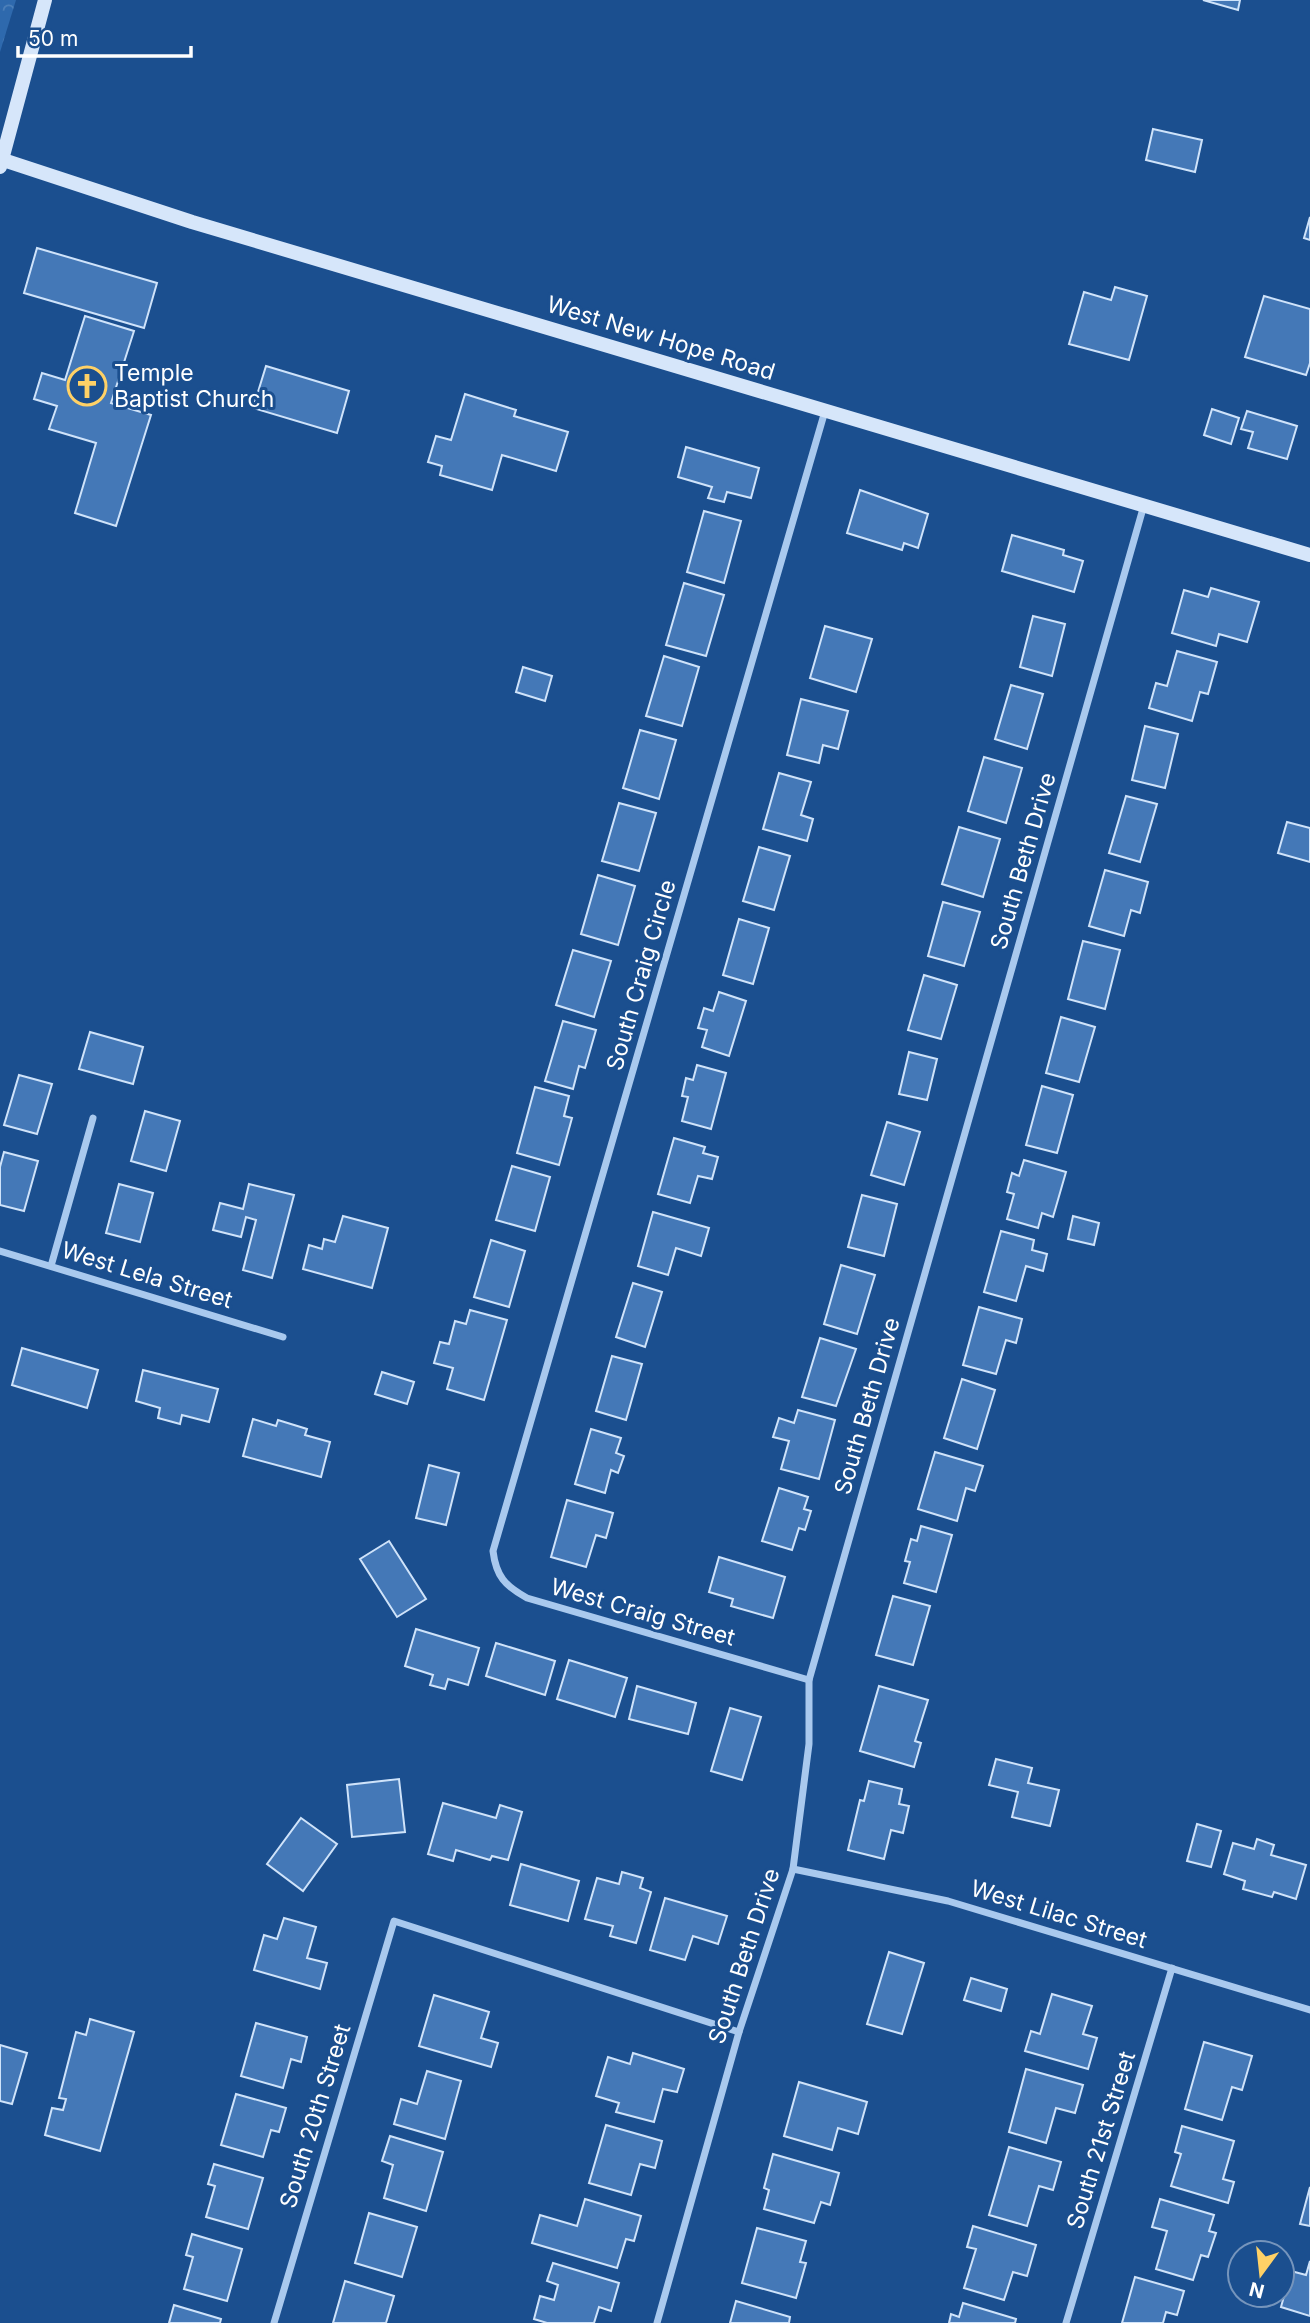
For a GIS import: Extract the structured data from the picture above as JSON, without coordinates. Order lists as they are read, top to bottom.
{
  "streets": {
    "main road": ["West New Hope Road"],
    "street": [
      "South Beth Drive",
      "South Craig Circle",
      "West Lela Street",
      "West Craig Street",
      "West Lilac Street",
      "South 20th Street",
      "South 21st Street"
    ]
  },
  "crossings": [
    ["West New Hope Road", "South Beth Drive"],
    ["West New Hope Road", "South Craig Circle"],
    ["South Beth Drive", "West Craig Street"],
    ["South Beth Drive", "West Lilac Street"],
    ["South Beth Drive", "South 20th Street"],
    ["South Craig Circle", "West Craig Street"],
    ["West Lilac Street", "South 21st Street"]
  ],
  "places": {
    "church": ["Temple Baptist Church"]
  },
  "scale_bar": "50 m",
  "north": "bottom"
}
